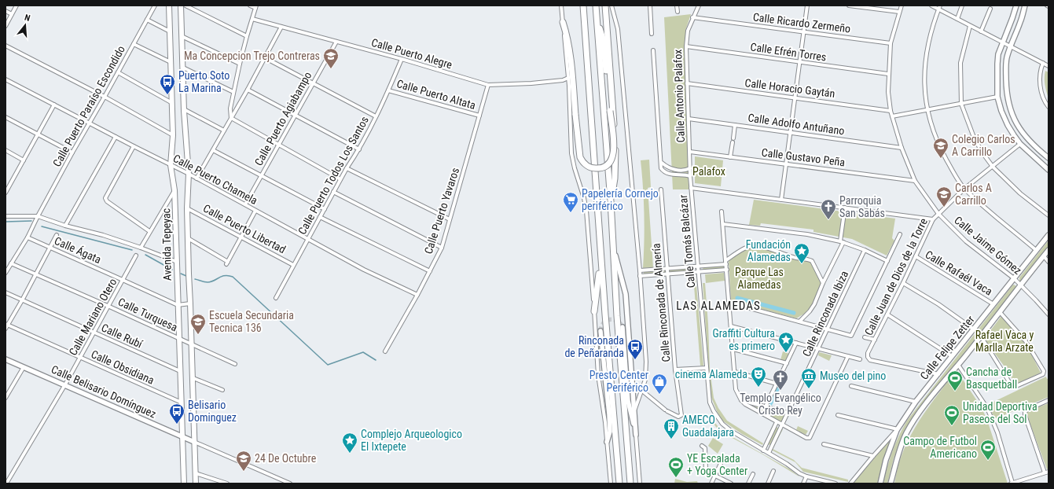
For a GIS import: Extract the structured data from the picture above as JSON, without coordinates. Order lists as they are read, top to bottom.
{
  "streets": {
    "main road": ["Avenida Tepeyac", "Calle Felipe Zetter", "Calle Belisario Domínguez"],
    "street": [
      "Calle Ricardo Zermeño",
      "Calle Efrén Torres",
      "Calle Puerto Alegre",
      "Calle Horacio Gaytán",
      "Calle Puerto Altata",
      "Calle Antonio Palafox",
      "Calle Puerto Paraíso Escondido",
      "Calle Puerto Agiabampo",
      "Calle Adolfo Antuñano",
      "Calle Gustavo Peña",
      "Calle Puerto Todos Los Santos",
      "Calle Puerto Chamela",
      "Calle Puerto Yavaros",
      "Calle Puerto Libertad",
      "Calle Tomás Balcázar",
      "Calle Jaime Gómez",
      "Calle Ágata",
      "Calle Rafaél Vaca",
      "Calle Juan de Dios de la Torre",
      "Calle Rinconada de Almería",
      "Calle Rinconada Ibiza",
      "Calle Turquesa",
      "Calle Mariano Otero",
      "Calle Rubí",
      "Calle Obsidiana"
    ]
  },
  "crossings": [
    ["Calle Ricardo Zermeño", "Calle Antonio Palafox"],
    ["Calle Ricardo Zermeño", "Calle Jaime Gómez"],
    ["Calle Efrén Torres", "Calle Antonio Palafox"],
    ["Calle Efrén Torres", "Calle Jaime Gómez"],
    ["Calle Puerto Alegre", "Calle Puerto Agiabampo"],
    ["Calle Puerto Alegre", "Calle Puerto Todos Los Santos"],
    ["Calle Puerto Alegre", "Calle Puerto Yavaros"],
    ["Calle Horacio Gaytán", "Calle Antonio Palafox"],
    ["Calle Horacio Gaytán", "Calle Jaime Gómez"],
    ["Calle Puerto Altata", "Calle Puerto Todos Los Santos"],
    ["Calle Puerto Altata", "Calle Puerto Yavaros"],
    ["Calle Antonio Palafox", "Calle Adolfo Antuñano"],
    ["Calle Antonio Palafox", "Calle Gustavo Peña"],
    ["Calle Antonio Palafox", "Calle Tomás Balcázar"],
    ["Calle Puerto Paraíso Escondido", "Calle Puerto Chamela"],
    ["Calle Puerto Paraíso Escondido", "Calle Ágata"],
    ["Calle Puerto Paraíso Escondido", "Calle Turquesa"],
    ["Calle Puerto Agiabampo", "Calle Puerto Chamela"],
    ["Calle Adolfo Antuñano", "Calle Jaime Gómez"],
    ["Calle Gustavo Peña", "Calle Jaime Gómez"],
    ["Calle Puerto Todos Los Santos", "Calle Puerto Chamela"],
    ["Calle Puerto Todos Los Santos", "Calle Puerto Libertad"],
    ["Calle Puerto Chamela", "Calle Puerto Yavaros"],
    ["Calle Puerto Chamela", "Avenida Tepeyac"],
    ["Calle Puerto Libertad", "Avenida Tepeyac"],
    ["Calle Tomás Balcázar", "Calle Rinconada Ibiza"],
    ["Avenida Tepeyac", "Calle Ágata"],
    ["Avenida Tepeyac", "Calle Turquesa"],
    ["Avenida Tepeyac", "Calle Rubí"],
    ["Avenida Tepeyac", "Calle Obsidiana"],
    ["Avenida Tepeyac", "Calle Belisario Domínguez"],
    ["Calle Jaime Gómez", "Calle Juan de Dios de la Torre"],
    ["Calle Jaime Gómez", "Calle Felipe Zetter"],
    ["Calle Ágata", "Calle Mariano Otero"],
    ["Calle Rafaél Vaca", "Calle Juan de Dios de la Torre"],
    ["Calle Rafaél Vaca", "Calle Felipe Zetter"],
    ["Calle Juan de Dios de la Torre", "Calle Felipe Zetter"],
    ["Calle Turquesa", "Calle Mariano Otero"],
    ["Calle Mariano Otero", "Calle Rubí"],
    ["Calle Mariano Otero", "Calle Obsidiana"],
    ["Calle Mariano Otero", "Calle Belisario Domínguez"]
  ],
  "districts": ["LAS ALAMEDAS"],
  "parks": ["Palafox", "Parque Las Alamedas", "Rafael Vaca y Marlla Arzate"],
  "places": {
    "school or university": [
      "Ma Concepcion Trejo Contreras",
      "Colegio Carlos A Carrillo",
      "Carlos A Carrillo",
      "Escuela Secundaria Tecnica 136",
      "24 De Octubre"
    ],
    "bus stop": ["Puerto Soto La Marina", "Rinconada de Peñaranda", "Belisario Dominguez"],
    "supermarket": ["Papelería Cornejo periférico"],
    "church": ["Parroquia San Sabás", "Templo Evangélico Cristo Rey"],
    "place": ["Fundación Alamedas", "Graffiti Cultura es primero", "Complejo Arqueologico El Ixtepete"],
    "theatre": ["cinema Alameda"],
    "museum": ["Museo del pino"],
    "sports": [
      "Cancha de Basquetball",
      "Unidad Deportiva Paseos del Sol",
      "Campo de Futbol Americano",
      "YE Escalada + Yoga Center"
    ],
    "shop": ["Presto Center Periférico"],
    "building": ["AMECO Guadalajara"]
  },
  "north": "top"
}
